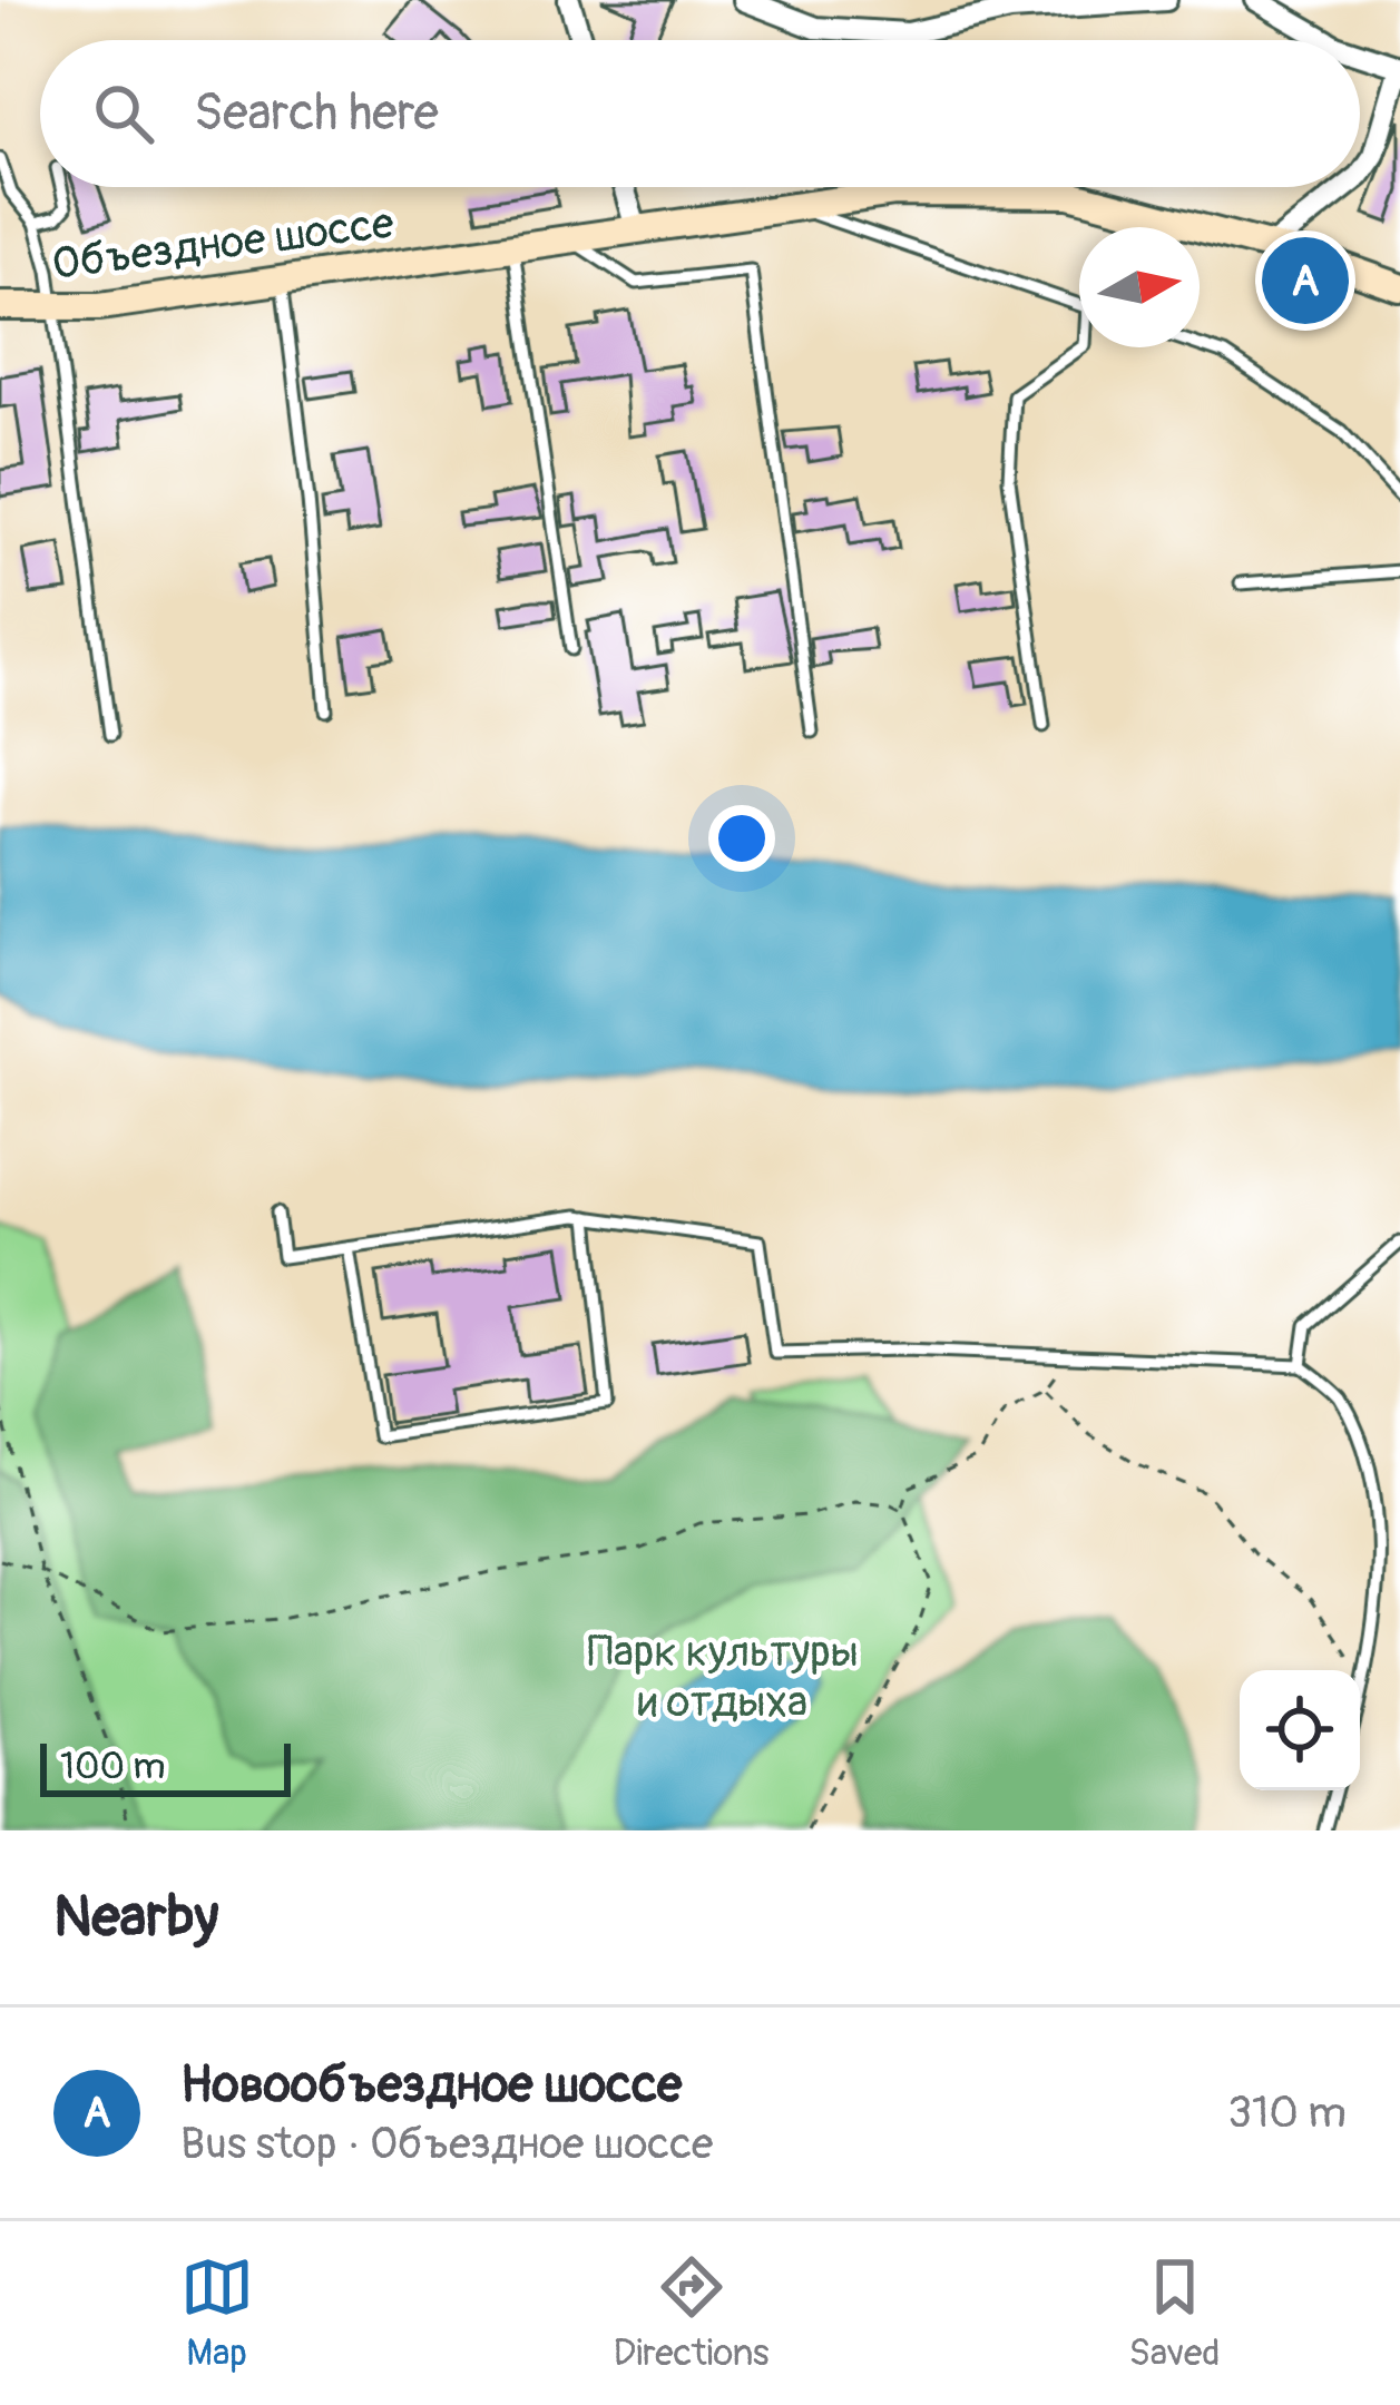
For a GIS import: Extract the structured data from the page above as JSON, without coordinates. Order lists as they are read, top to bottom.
{
  "streets": {
    "main road": ["Объездное шоссе"]
  },
  "parks": ["Парк культуры и отдыха"],
  "scale_bar": "100 m",
  "north": "right",
  "page": {
    "search": "Search here",
    "pins": "A",
    "scale": "100 m",
    "heading": "Nearby",
    "list": [
      {
        "mark": "A",
        "name": "Новообъездное шоссе",
        "note": "Bus stop · Объездное шоссе",
        "value": "310 m"
      }
    ],
    "nav": ["Map", "Directions", "Saved"]
  }
}
